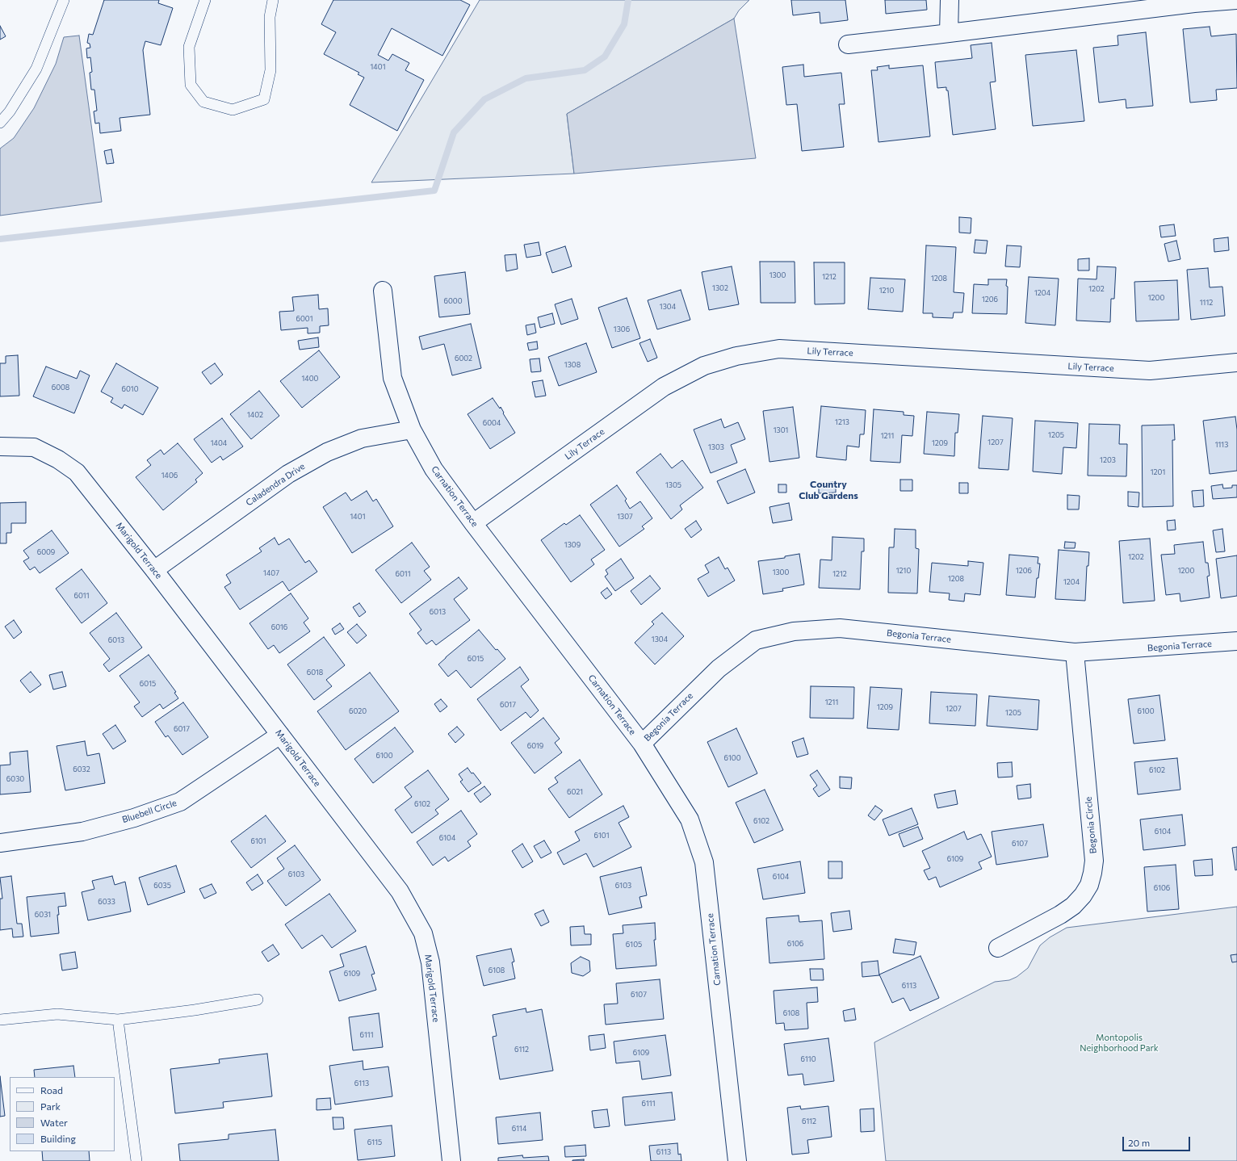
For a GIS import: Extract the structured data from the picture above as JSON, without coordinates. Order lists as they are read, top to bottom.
{
  "streets": {
    "street": [
      "Lily Terrace",
      "Caladendra Drive",
      "Carnation Terrace",
      "Marigold Terrace",
      "Begonia Terrace",
      "Bluebell Circle",
      "Begonia Circle"
    ]
  },
  "crossings": [
    ["Lily Terrace", "Carnation Terrace"],
    ["Caladendra Drive", "Carnation Terrace"],
    ["Caladendra Drive", "Marigold Terrace"],
    ["Carnation Terrace", "Begonia Terrace"],
    ["Marigold Terrace", "Bluebell Circle"],
    ["Begonia Terrace", "Begonia Circle"]
  ],
  "districts": ["Country Club Gardens"],
  "parks": ["Montopolis Neighborhood Park"],
  "house_numbers": [
    "1401",
    "1300",
    "1212",
    "1208",
    "1302",
    "1202",
    "1210",
    "1204",
    "1200",
    "1206",
    "6000",
    "1112",
    "1304",
    "6001",
    "1306",
    "6002",
    "1308",
    "1400",
    "6008",
    "6010",
    "1402",
    "1213",
    "6004",
    "1301",
    "1205",
    "1211",
    "1207",
    "1404",
    "1209",
    "1113",
    "1303",
    "1203",
    "1201",
    "1406",
    "1305",
    "1401",
    "1307",
    "1309",
    "6009",
    "1202",
    "1210",
    "1206",
    "1200",
    "1300",
    "1407",
    "6011",
    "1212",
    "1208",
    "1204",
    "6011",
    "6013",
    "6016",
    "1304",
    "6013",
    "6015",
    "6018",
    "6015",
    "1211",
    "6017",
    "1209",
    "1207",
    "6020",
    "6100",
    "1205",
    "6017",
    "6019",
    "6100",
    "6100",
    "6032",
    "6102",
    "6030",
    "6021",
    "6102",
    "6102",
    "6104",
    "6101",
    "6104",
    "6101",
    "6107",
    "6109",
    "6103",
    "6104",
    "6035",
    "6103",
    "6106",
    "6033",
    "6031",
    "6106",
    "6105",
    "6108",
    "6109",
    "6113",
    "6107",
    "6108",
    "6111",
    "6112",
    "6109",
    "6110",
    "6113",
    "6111",
    "6112",
    "6114",
    "6115",
    "6113"
  ],
  "legend": [
    "Road",
    "Park",
    "Water",
    "Building"
  ],
  "scale_bar": "20 m"
}
